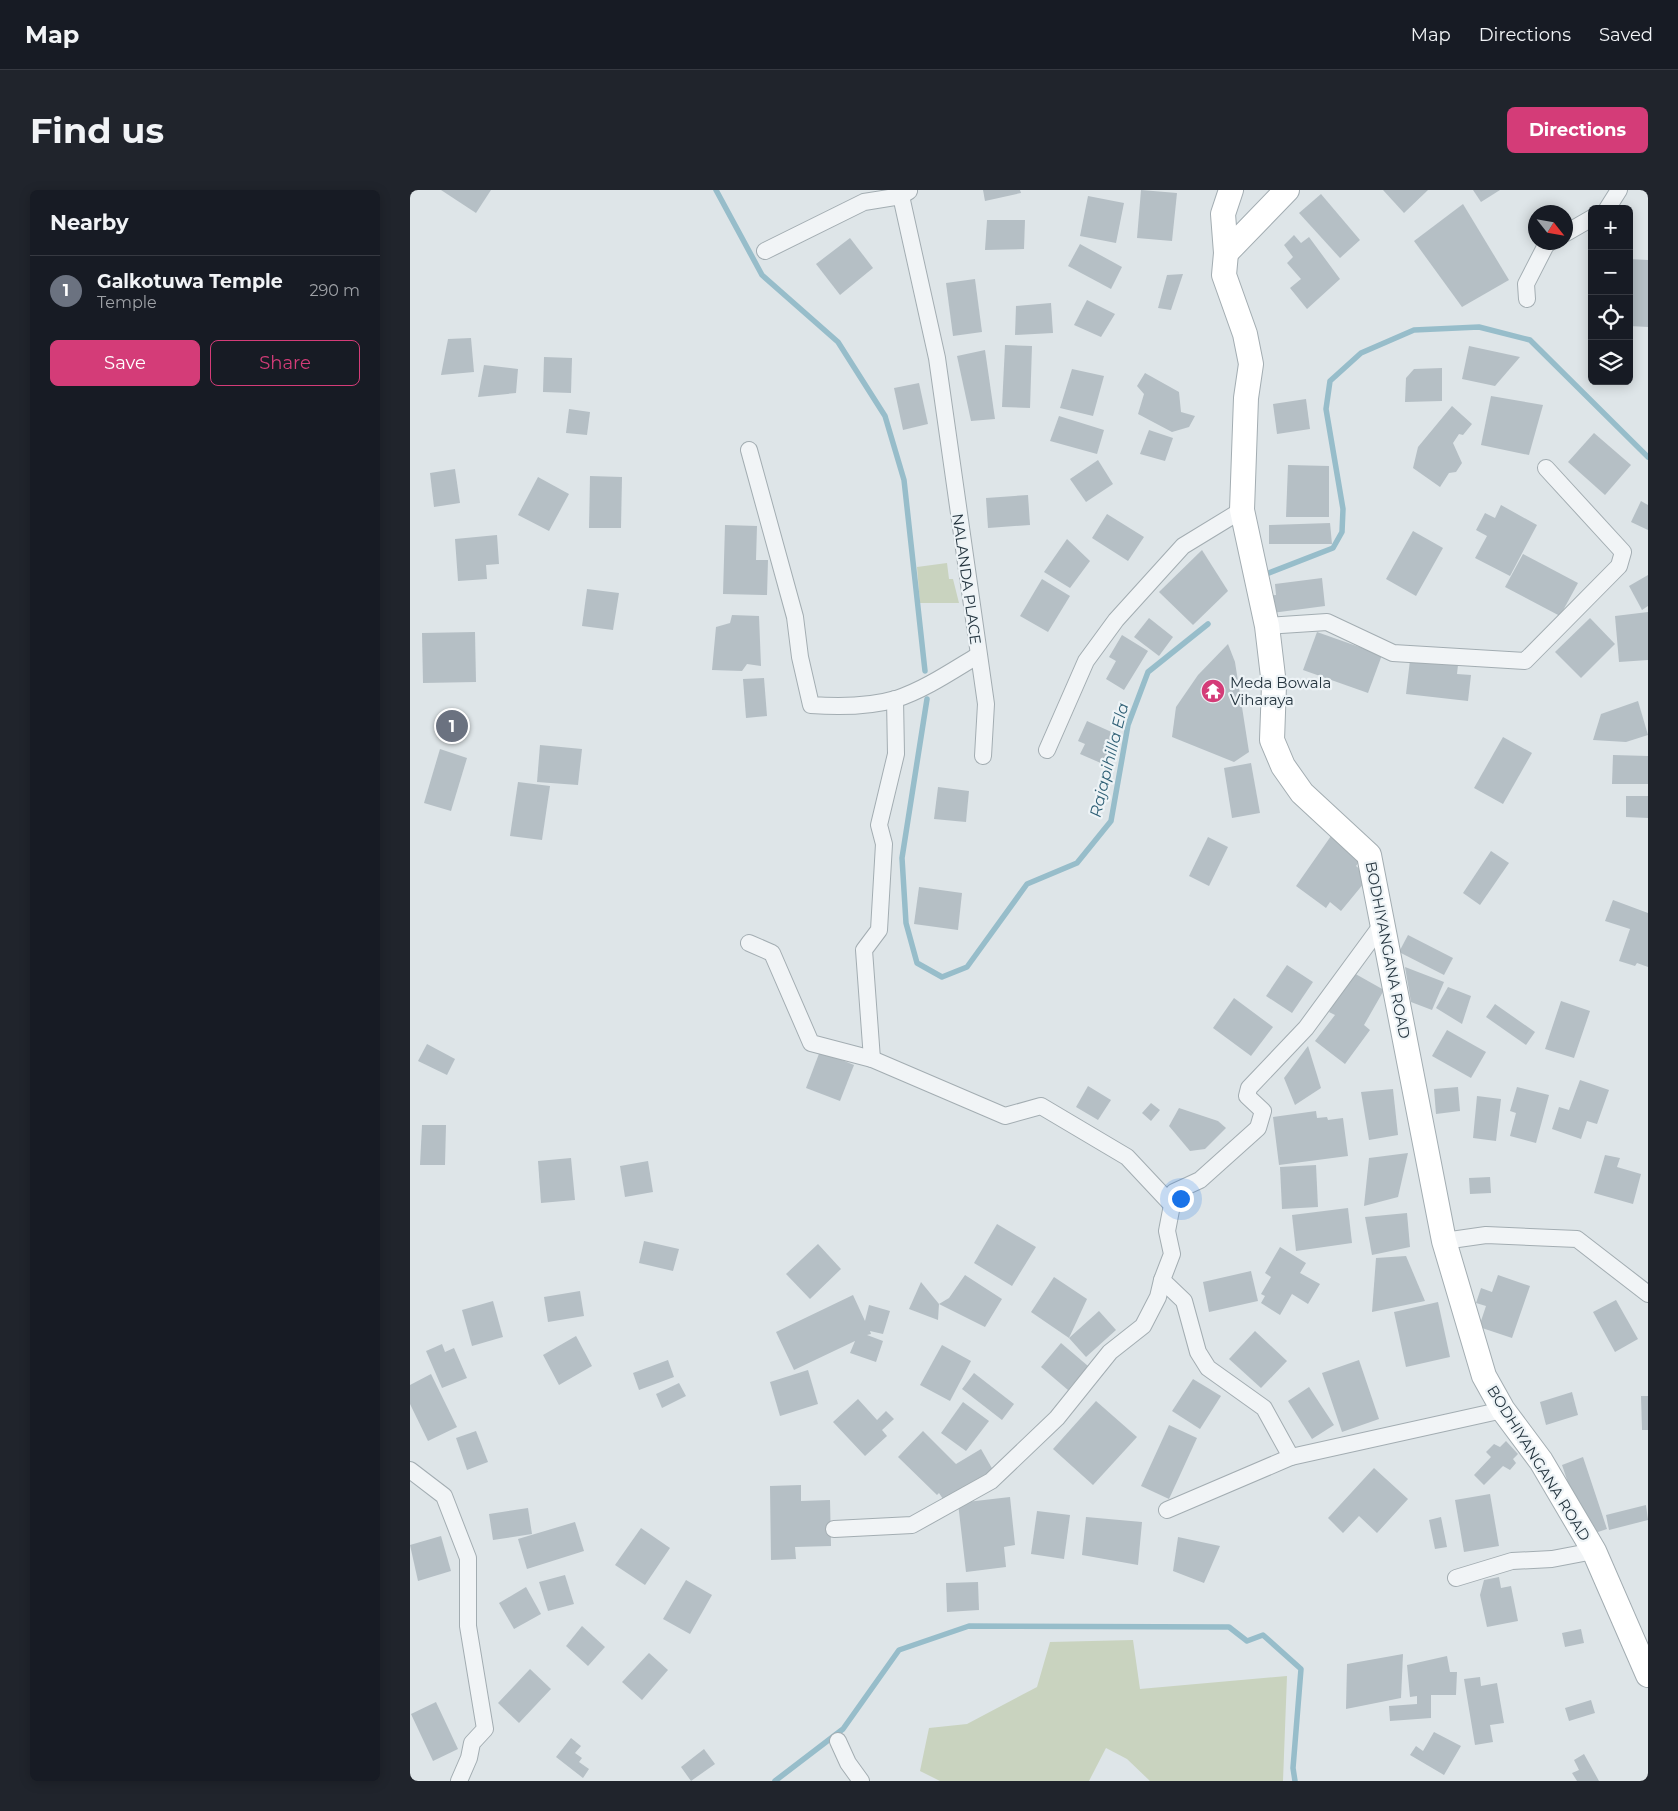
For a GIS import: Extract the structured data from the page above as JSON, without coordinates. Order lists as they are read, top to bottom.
{
  "streets": {
    "street": ["NALANDA PLACE", "BODHIYANGANA ROAD"]
  },
  "water": ["Rajapihilla Ela"],
  "places": {
    "temple": ["Meda Bowala Viharaya"]
  },
  "north": "bottom right",
  "page": {
    "header": "Map",
    "nav": ["Map", "Directions", "Saved"],
    "buttons": [
      "Directions",
      ["Save", "Share"]
    ],
    "title": "Find us",
    "heading": "Nearby",
    "map_buttons": ["+", "−"],
    "list": [
      {
        "mark": "1",
        "name": "Galkotuwa Temple",
        "note": "Temple",
        "value": "290 m"
      }
    ],
    "pins": "1"
  }
}
